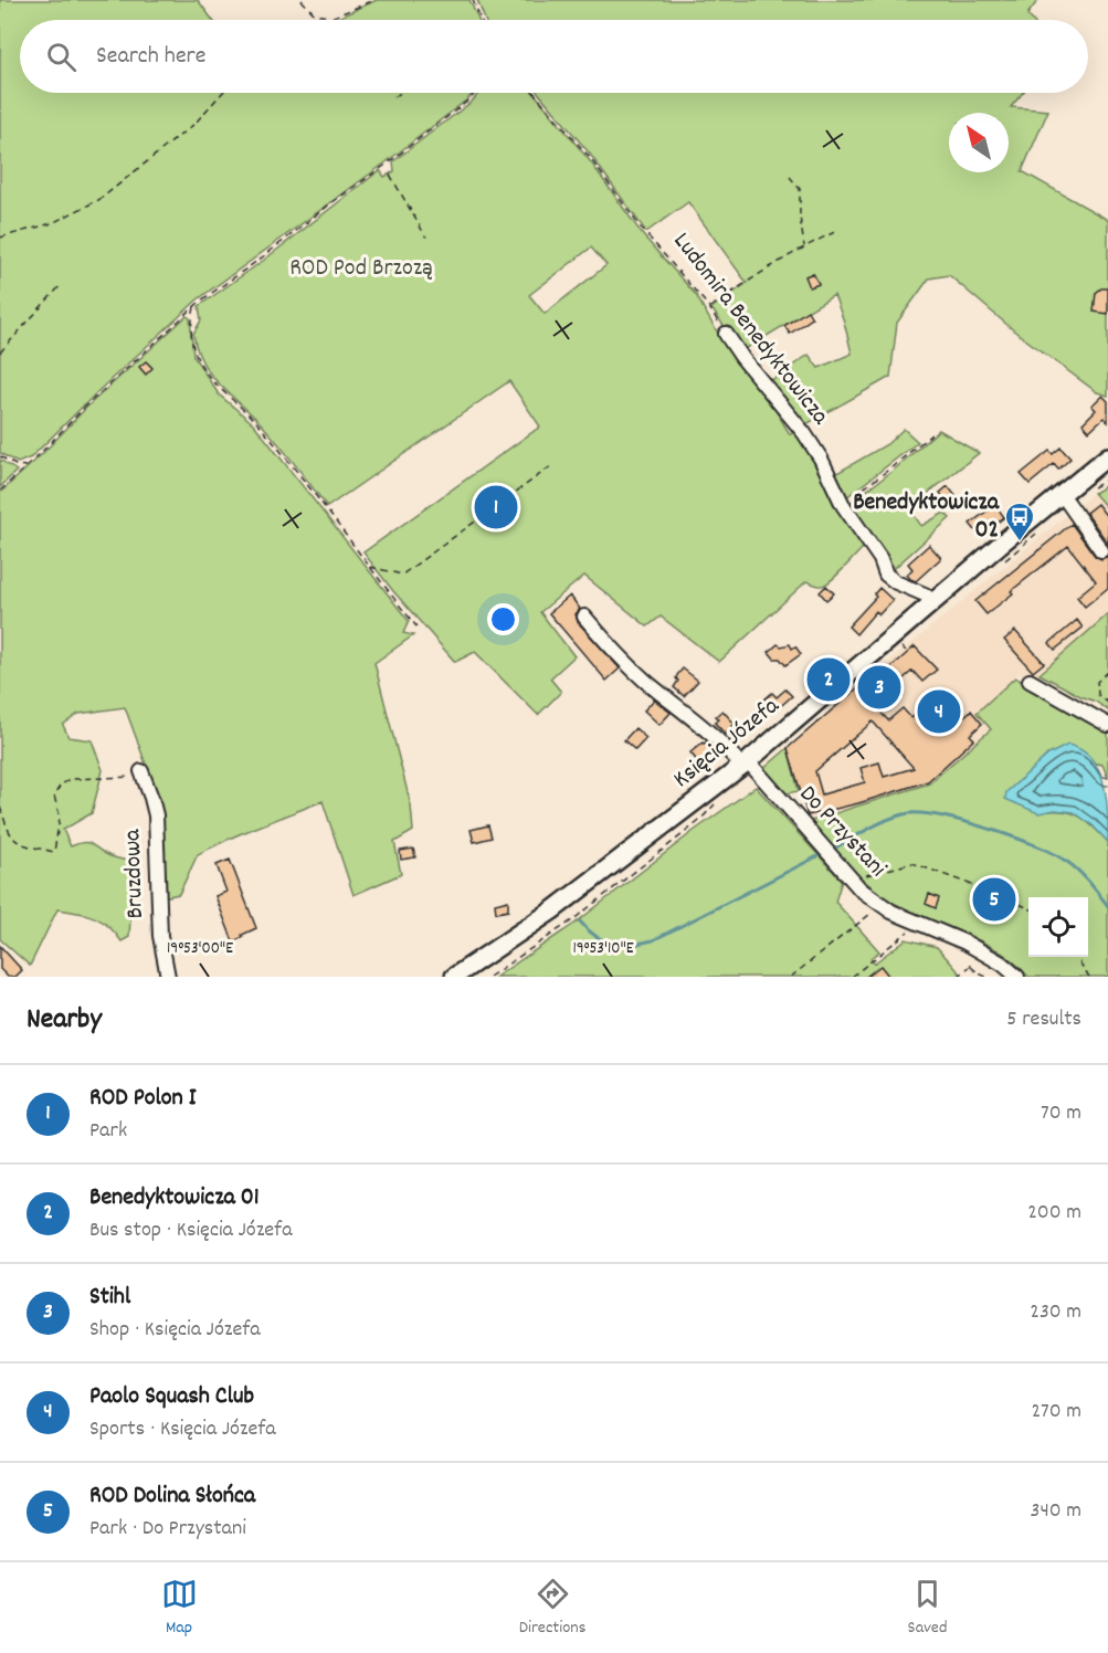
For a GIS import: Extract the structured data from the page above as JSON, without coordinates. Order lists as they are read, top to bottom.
{
  "streets": {
    "main road": ["Księcia Józefa"],
    "street": ["Ludomira Benedyktowicza", "Do Przystani", "Bruzdowa"]
  },
  "crossings": [
    ["Ludomira Benedyktowicza", "Księcia Józefa"],
    ["Księcia Józefa", "Do Przystani"]
  ],
  "parks": ["ROD Pod Brzozą"],
  "places": {
    "bus stop": ["Benedyktowicza 02"]
  },
  "north": "top left",
  "page": {
    "search": "Search here",
    "pins": [
      "1",
      "2",
      "3",
      "4",
      "5"
    ],
    "heading": ["Nearby", "5 results"],
    "list": [
      {
        "mark": "1",
        "name": "ROD Polon I",
        "note": "Park",
        "value": "70 m"
      },
      {
        "mark": "2",
        "name": "Benedyktowicza 01",
        "note": "Bus stop · Księcia Józefa",
        "value": "200 m"
      },
      {
        "mark": "3",
        "name": "Stihl",
        "note": "Shop · Księcia Józefa",
        "value": "230 m"
      },
      {
        "mark": "4",
        "name": "Paolo Squash Club",
        "note": "Sports · Księcia Józefa",
        "value": "270 m"
      },
      {
        "mark": "5",
        "name": "ROD Dolina Słońca",
        "note": "Park · Do Przystani",
        "value": "340 m"
      }
    ],
    "nav": ["Map", "Directions", "Saved"]
  },
  "coordinates": ["19°53'00\"E", "19°53'10\"E"]
}
